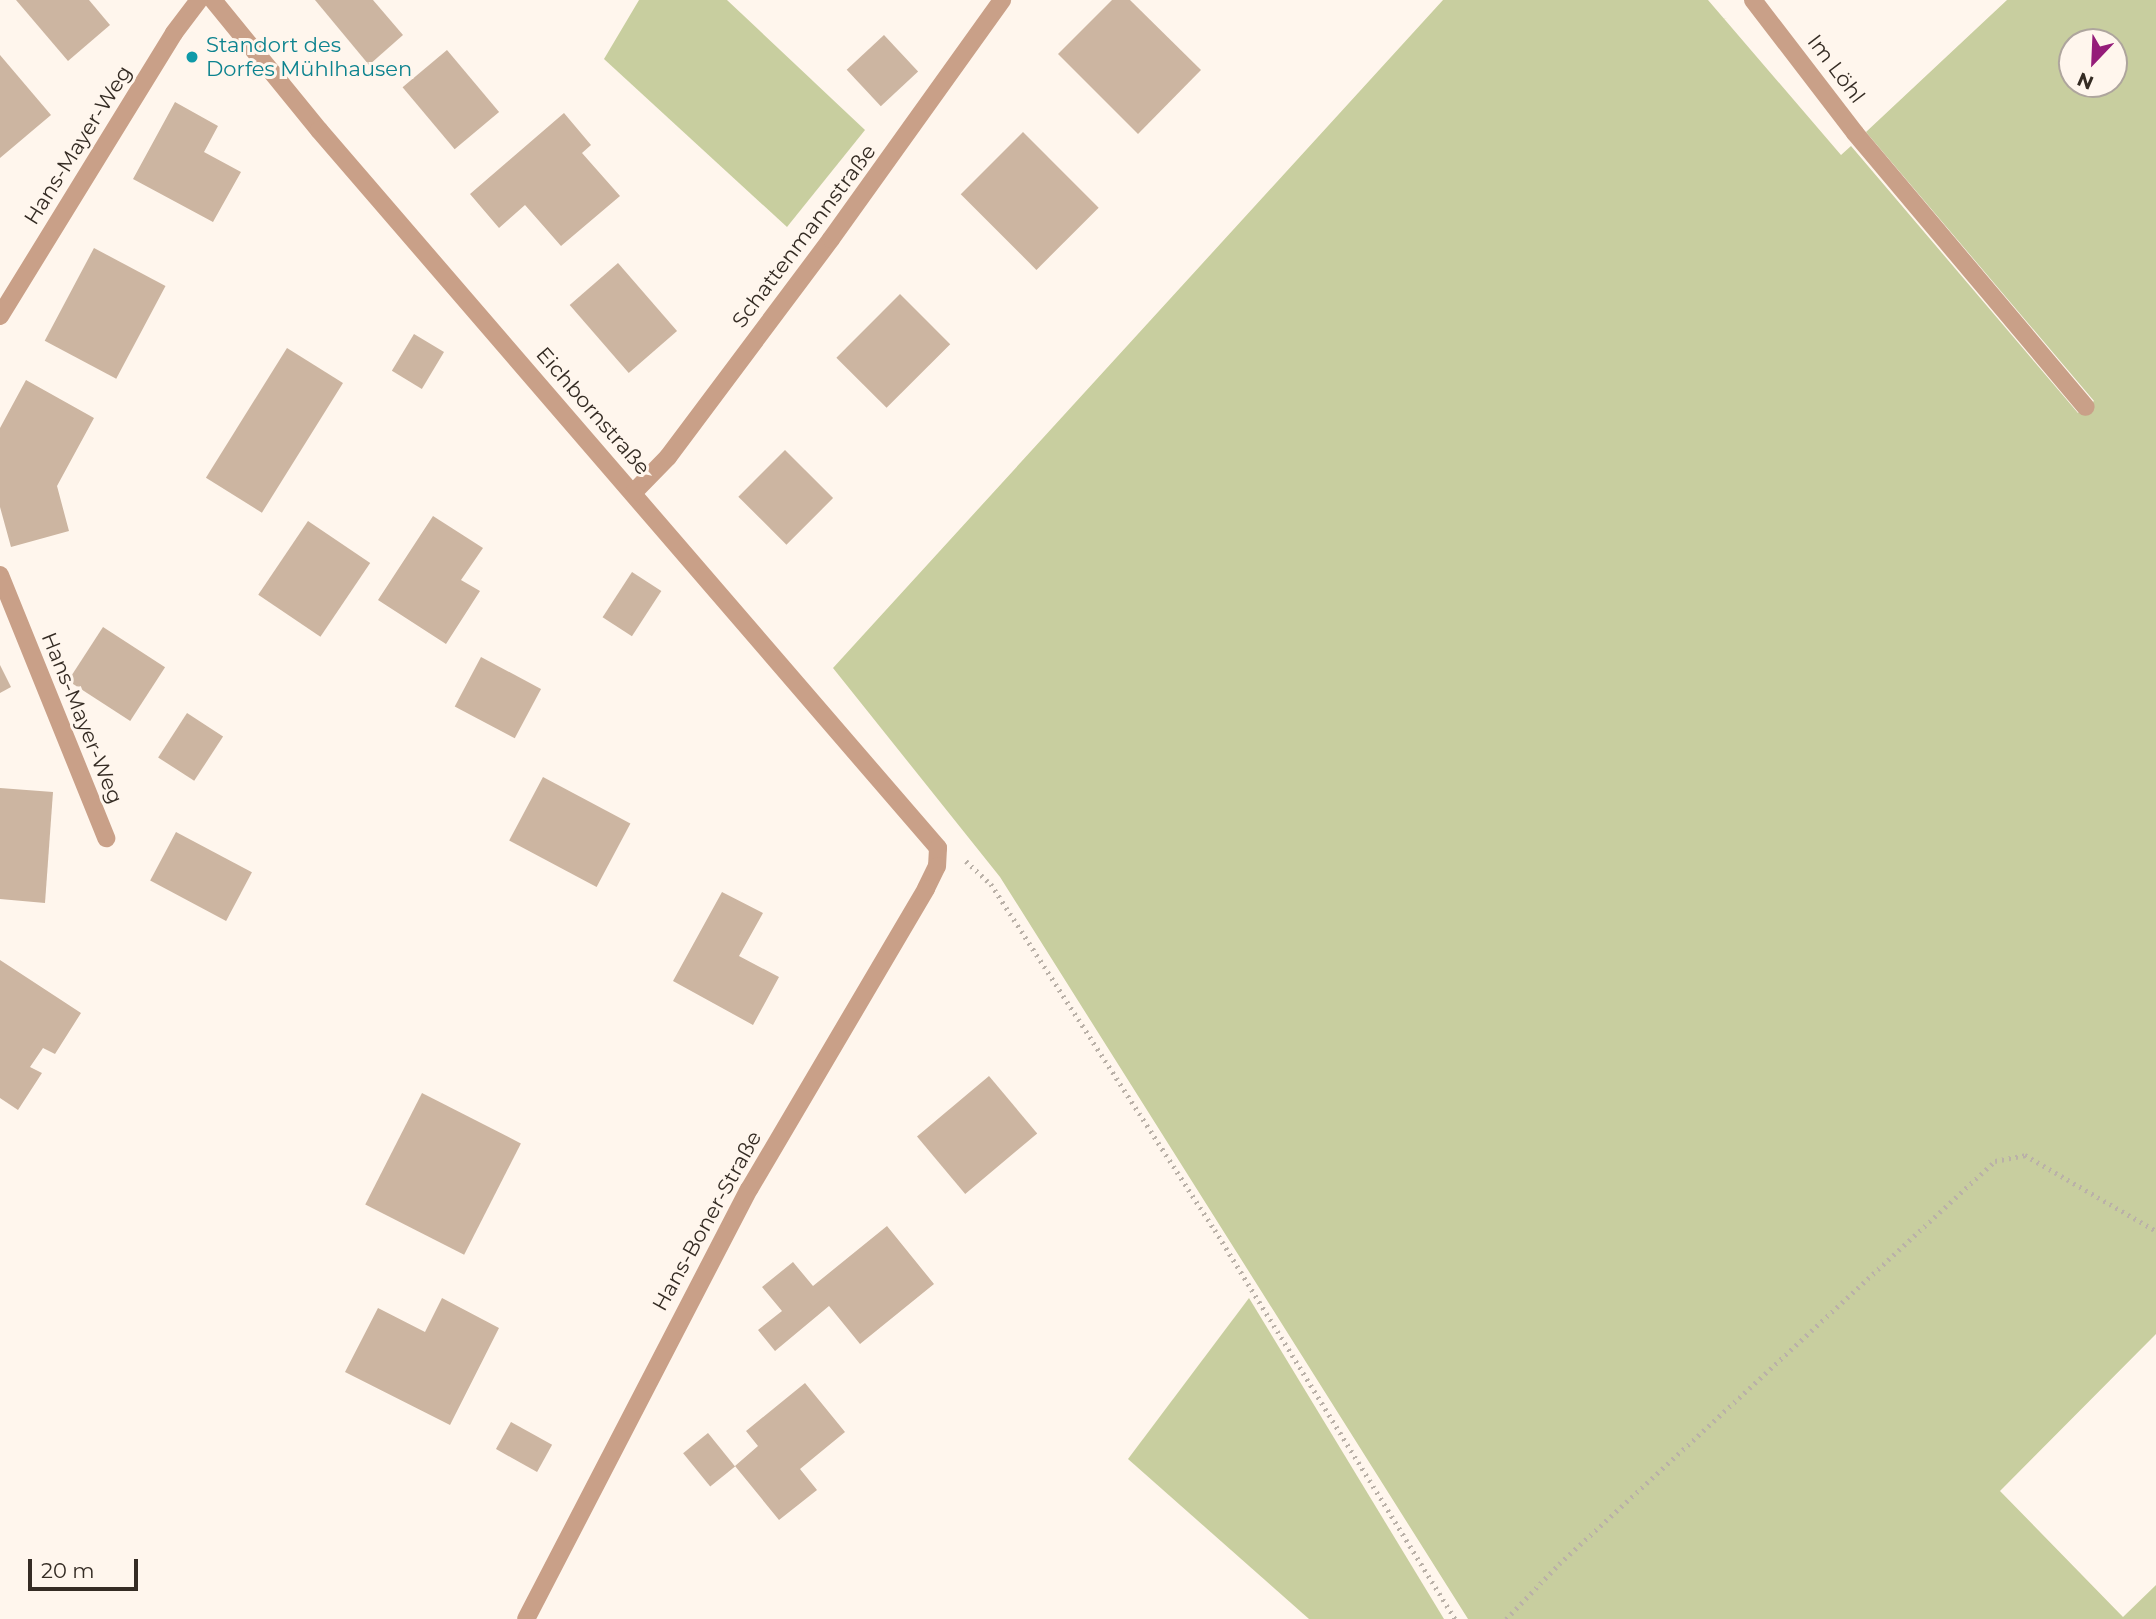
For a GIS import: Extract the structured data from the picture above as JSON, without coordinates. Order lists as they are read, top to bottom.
{
  "streets": {
    "street": [
      "Im Löhl",
      "Hans-Mayer-Weg",
      "Schattenmannstraße",
      "Eichbornstraße",
      "Hans-Boner-Straße"
    ]
  },
  "crossings": [
    ["Schattenmannstraße", "Eichbornstraße"],
    ["Eichbornstraße", "Hans-Boner-Straße"]
  ],
  "places": ["Standort des Dorfes Mühlhausen"],
  "scale_bar": "20 m",
  "north": "bottom left"
}
